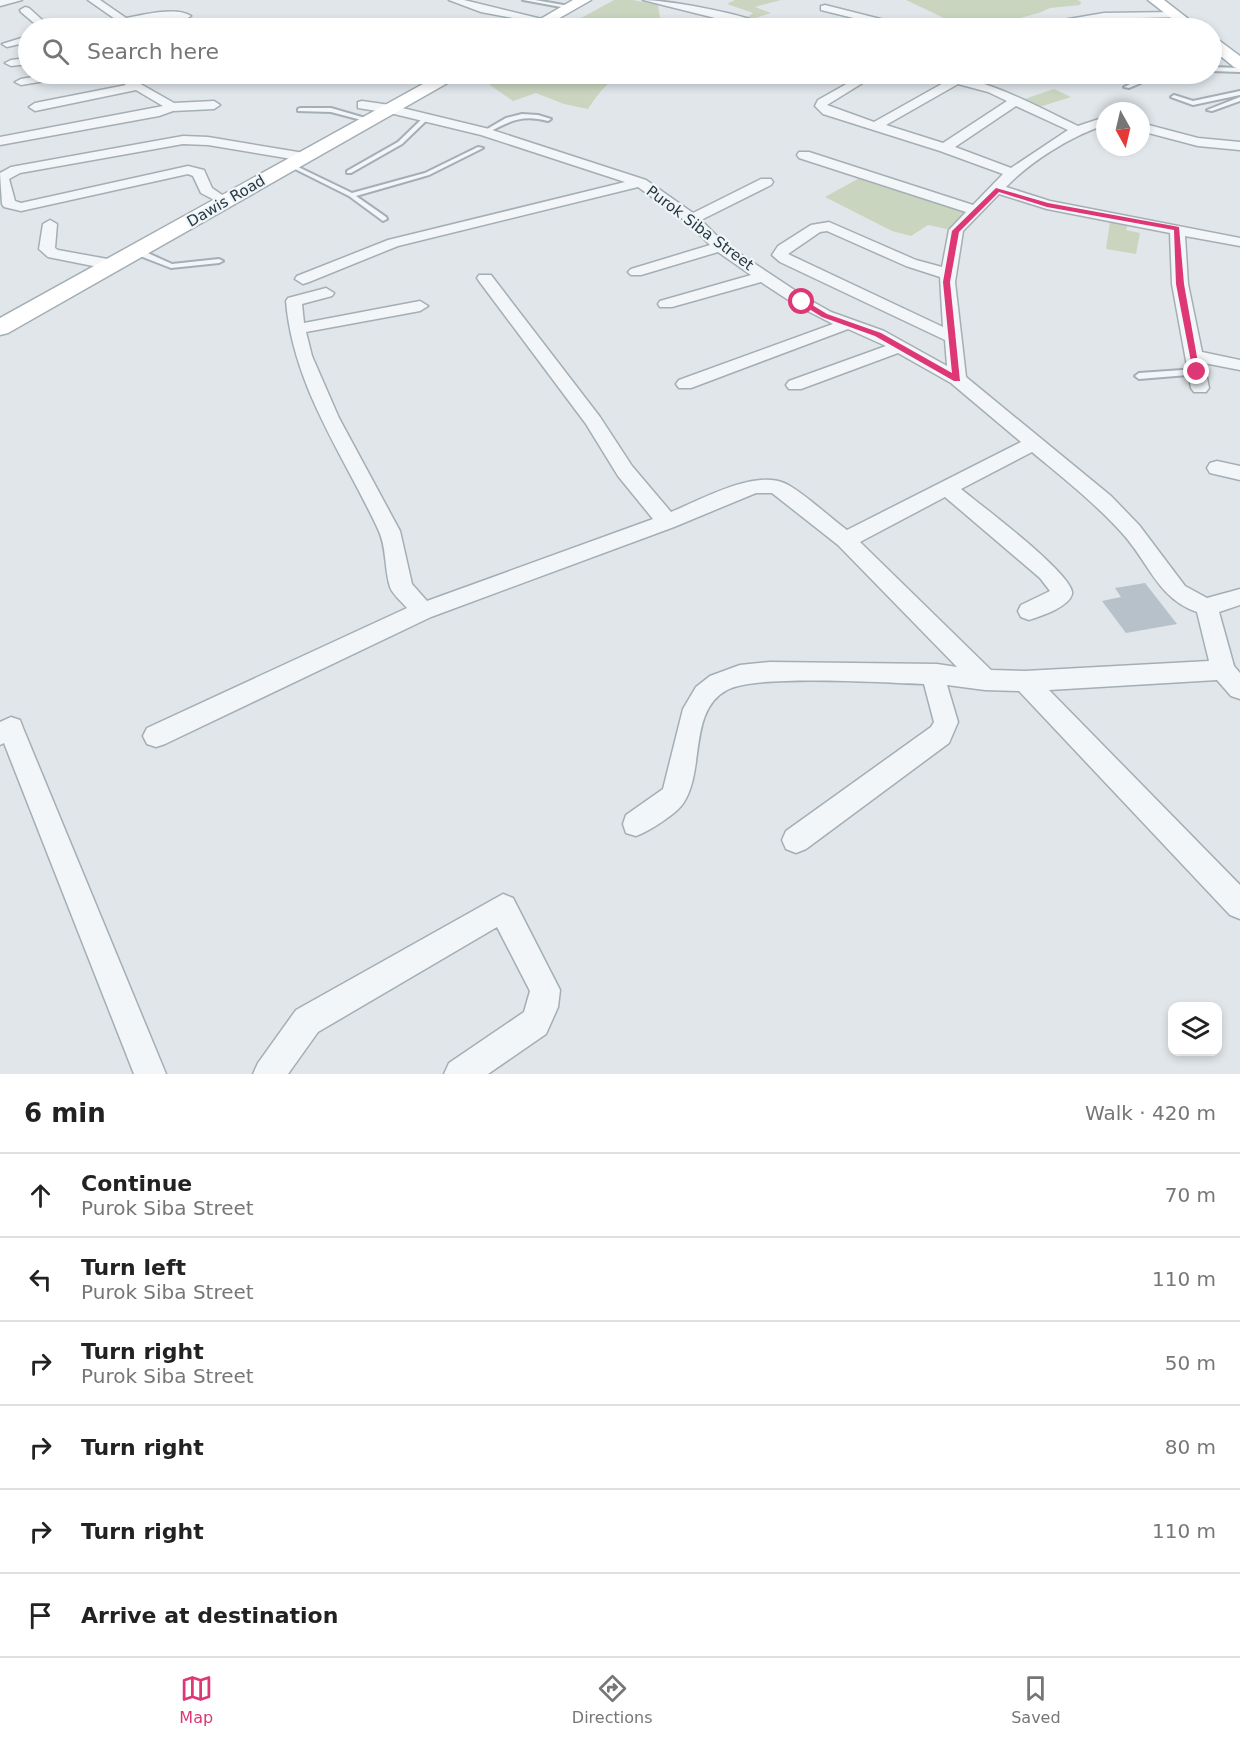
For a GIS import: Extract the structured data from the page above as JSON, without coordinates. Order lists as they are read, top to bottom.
{
  "streets": {
    "street": ["Dawis Road", "Purok Siba Street"]
  },
  "crossings": [
    ["Dawis Road", "Purok Siba Street"]
  ],
  "north": "bottom",
  "page": {
    "search": "Search here",
    "heading": ["6 min", "Walk · 420 m"],
    "list": [
      ["Continue", "Purok Siba Street", "70 m"],
      ["Turn left", "Purok Siba Street", "110 m"],
      ["Turn right", "Purok Siba Street", "50 m"],
      ["Turn right", "80 m"],
      ["Turn right", "110 m"],
      "Arrive at destination"
    ],
    "nav": ["Map", "Directions", "Saved"]
  }
}
